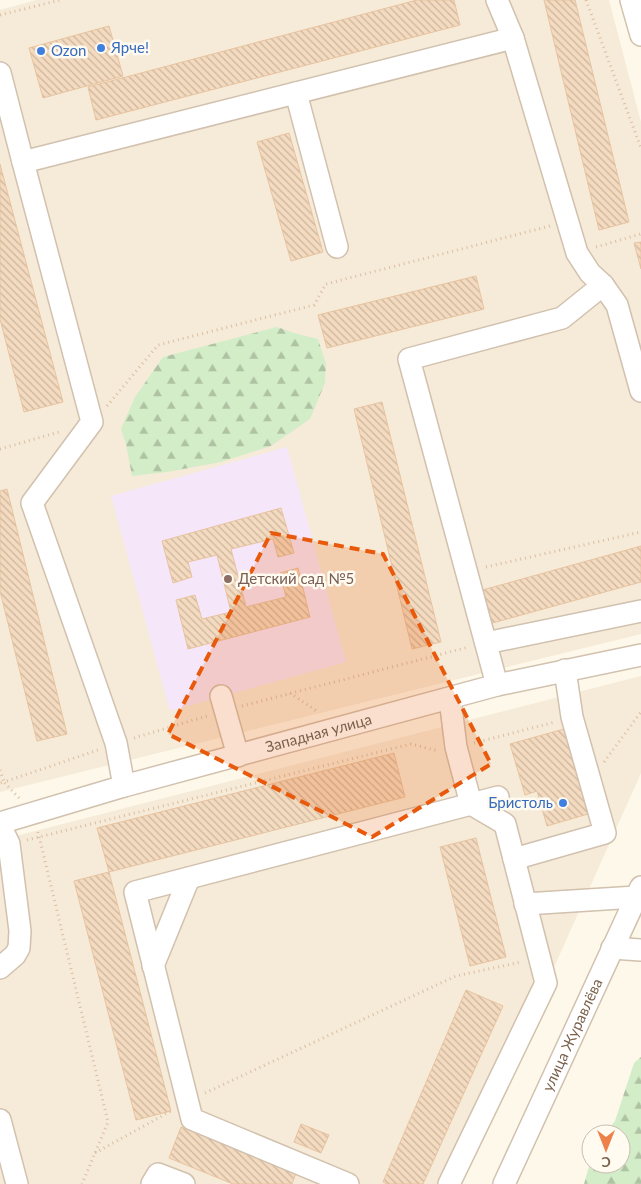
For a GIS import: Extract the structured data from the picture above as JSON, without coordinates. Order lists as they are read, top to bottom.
{
  "streets": {
    "street": ["Западная улица", "улица Журавлёва"]
  },
  "places": [
    "Ярче!",
    "Ozon",
    "Детский сад №5",
    "Бристоль"
  ],
  "north": "bottom"
}
